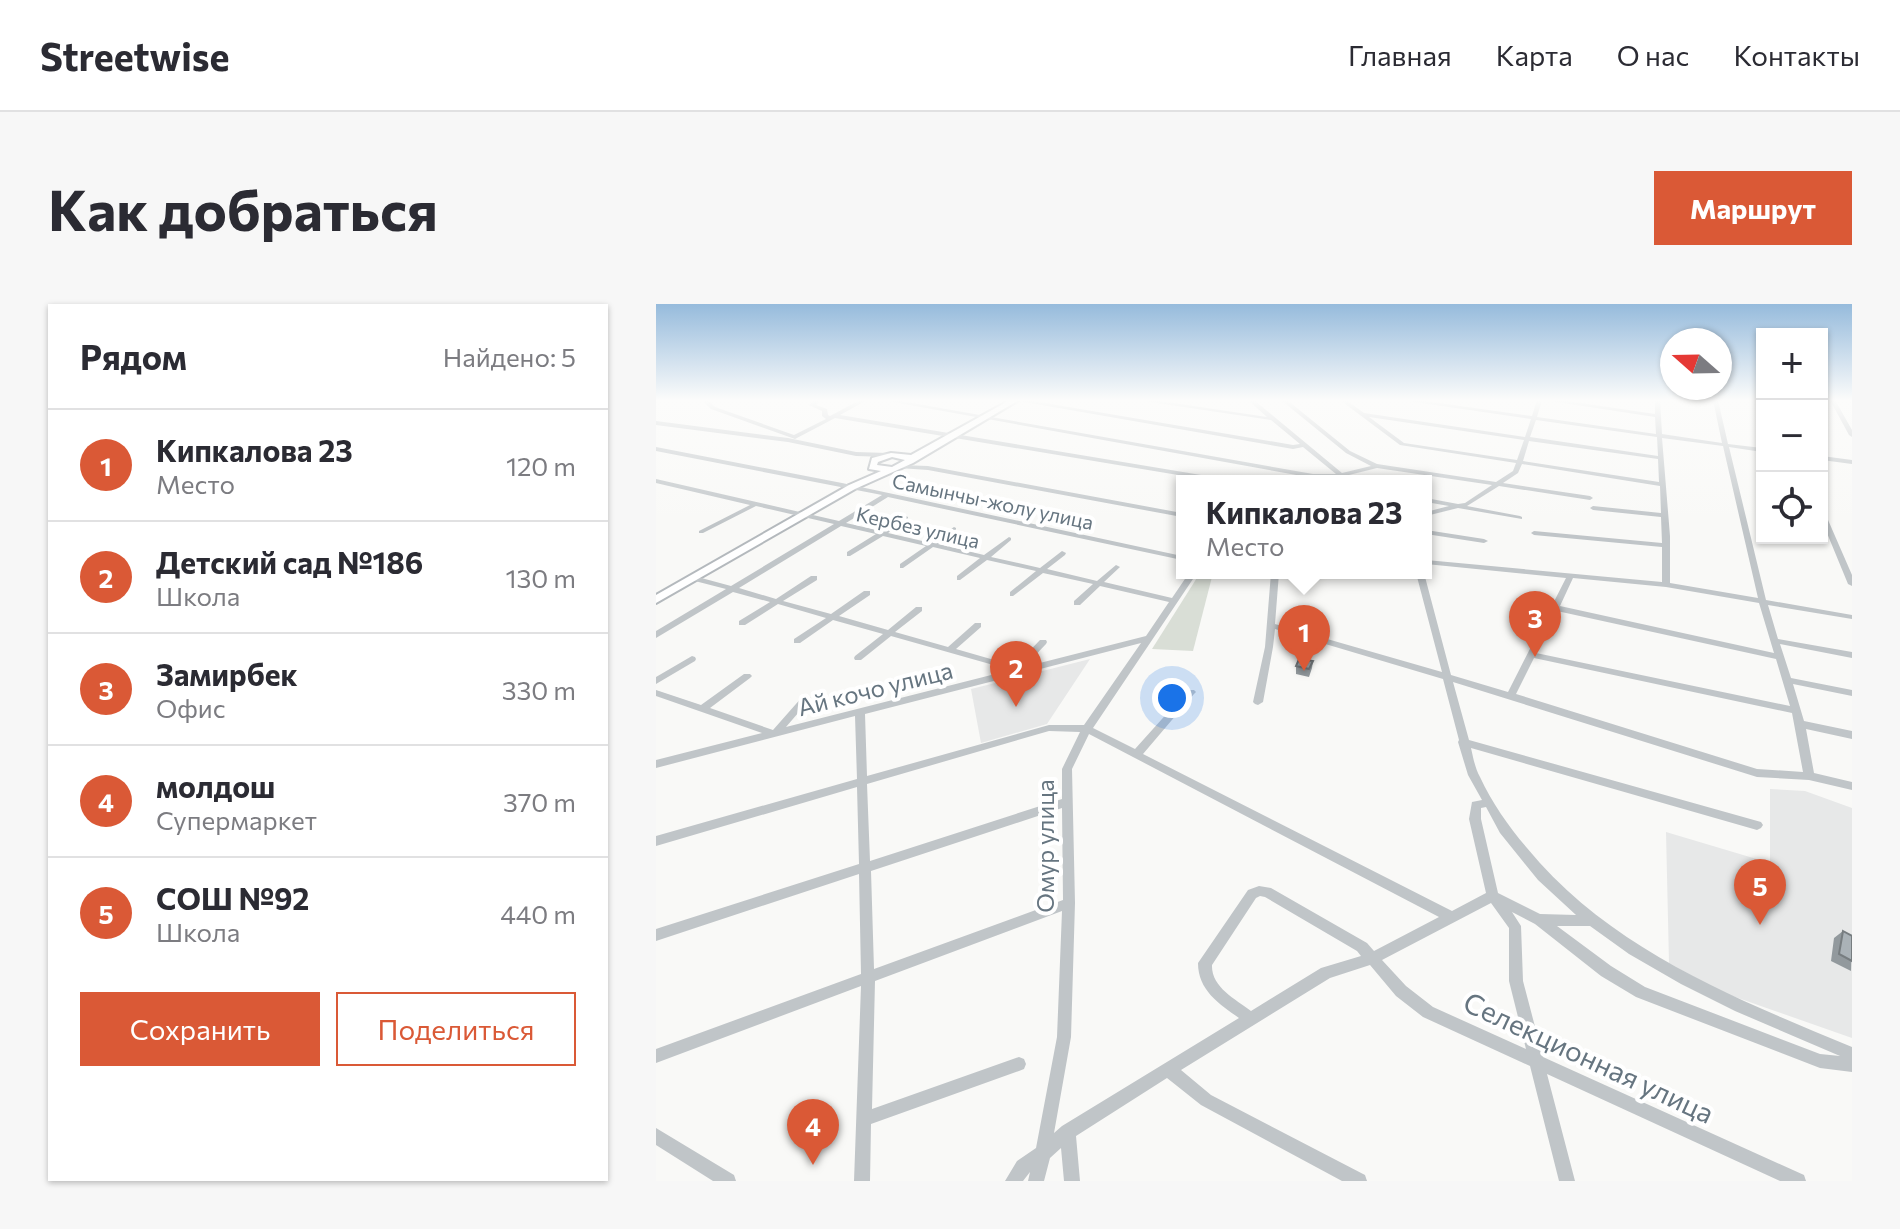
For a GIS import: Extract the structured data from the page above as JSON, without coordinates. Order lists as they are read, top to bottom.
{
  "streets": {
    "street": [
      "Самынчы-жолу улица",
      "Кербез улица",
      "Ай кочо улица",
      "Омур улица",
      "Селекционная улица"
    ]
  },
  "crossings": [
    ["Кербез улица", "Омур улица"],
    ["Ай кочо улица", "Омур улица"]
  ],
  "north": "left",
  "page": {
    "header": "Streetwise",
    "nav": [
      "Главная",
      "Карта",
      "О нас",
      "Контакты"
    ],
    "buttons": [
      "Маршрут",
      ["Сохранить", "Поделиться"]
    ],
    "title": "Как добраться",
    "heading": ["Рядом", "Найдено: 5"],
    "map_buttons": ["+", "−"],
    "list": [
      {
        "mark": "1",
        "name": "Кипкалова 23",
        "note": "Место",
        "value": "120 m"
      },
      {
        "mark": "2",
        "name": "Детский сад №186",
        "note": "Школа",
        "value": "130 m"
      },
      {
        "mark": "3",
        "name": "Замирбек",
        "note": "Офис",
        "value": "330 m"
      },
      {
        "mark": "4",
        "name": "молдош",
        "note": "Супермаркет",
        "value": "370 m"
      },
      {
        "mark": "5",
        "name": "СОШ №92",
        "note": "Школа",
        "value": "440 m"
      }
    ],
    "popup": ["Кипкалова 23", "Место"],
    "pins": [
      "3",
      "1",
      "2",
      "5",
      "4"
    ]
  }
}
